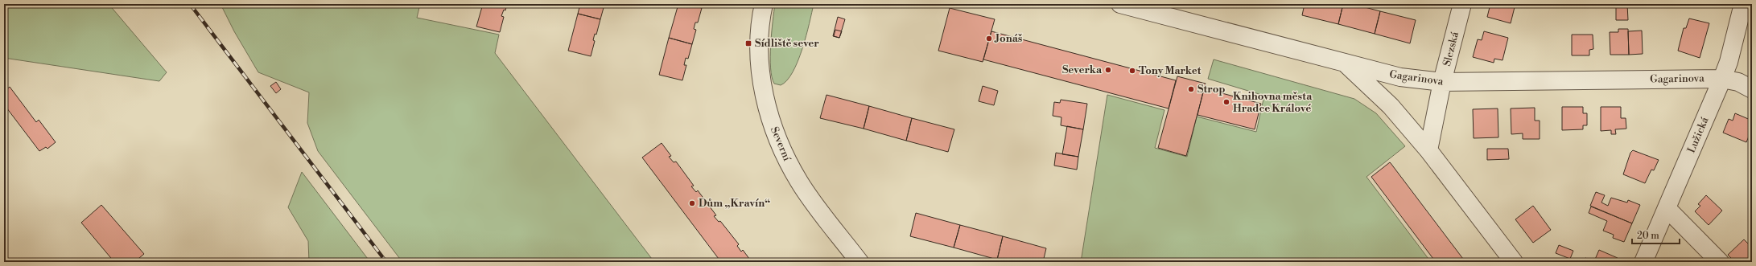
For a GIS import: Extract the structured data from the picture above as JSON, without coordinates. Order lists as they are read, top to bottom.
{
  "streets": {
    "street": [
      "Slezská",
      "Gagarinova",
      "Lužická",
      "Severní"
    ]
  },
  "crossings": [
    ["Slezská", "Gagarinova"],
    ["Gagarinova", "Lužická"]
  ],
  "places": {
    "other": [
      "Jonáš",
      "Severka",
      "Tony Market",
      "Strop",
      "Knihovna města Hradce Králové",
      "Dům „Kravín“"
    ],
    "transit": ["Sídliště sever"]
  },
  "scale_bar": "20 m"
}
